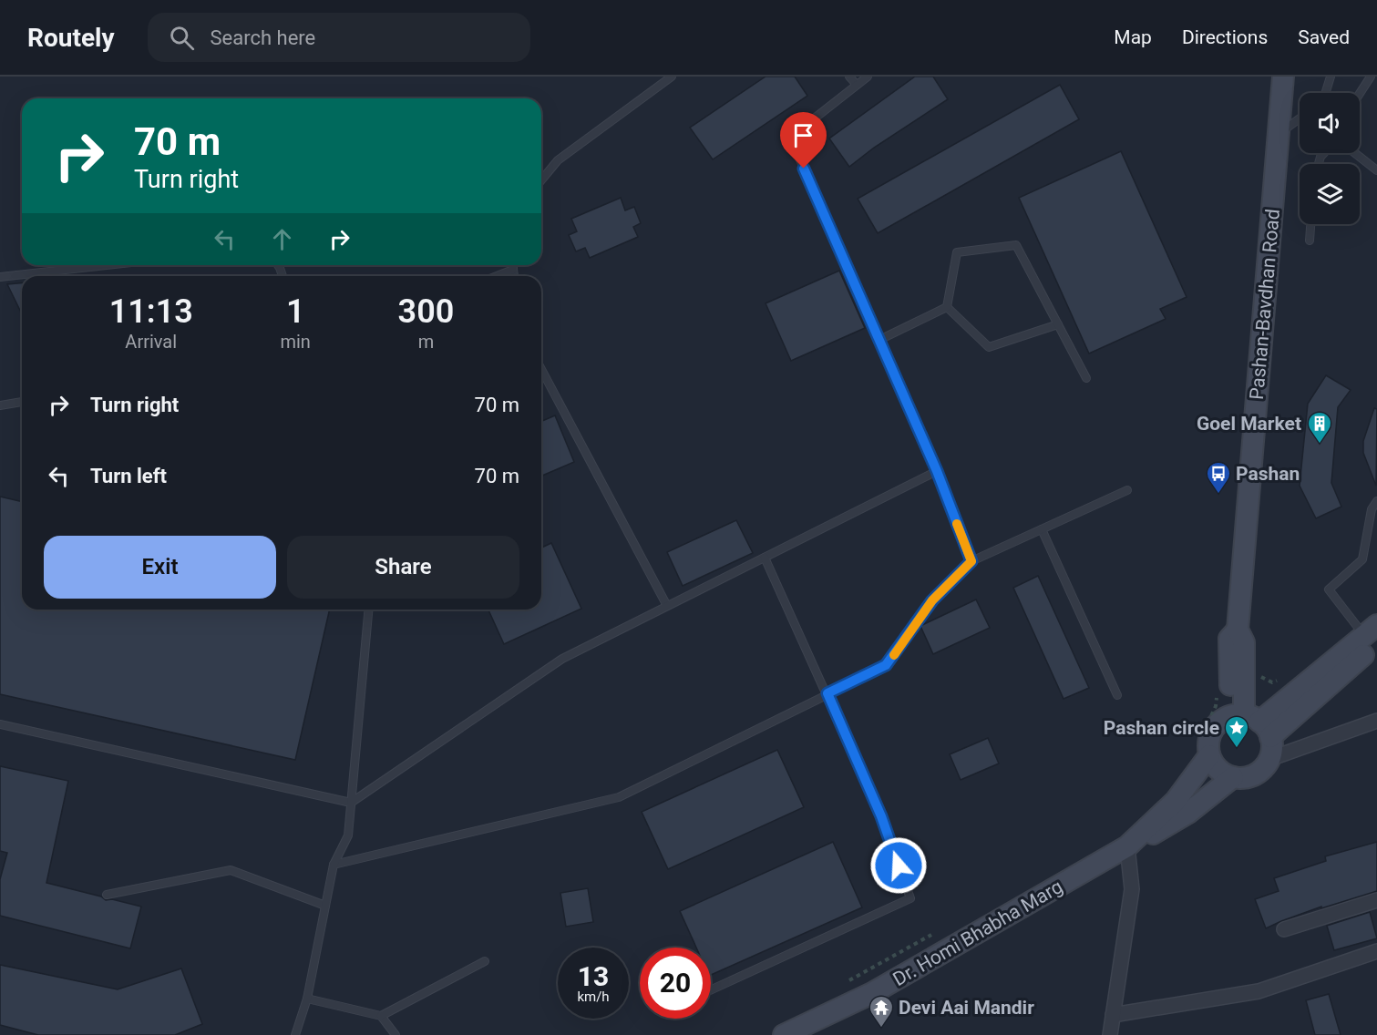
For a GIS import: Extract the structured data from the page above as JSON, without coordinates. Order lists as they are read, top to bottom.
{
  "streets": {
    "main road": ["Pashan-Bavdhan Road", "Dr. Homi Bhabha Marg"]
  },
  "crossings": [
    ["Pashan-Bavdhan Road", "Dr. Homi Bhabha Marg"]
  ],
  "places": {
    "building": ["Goel Market"],
    "bus stop": ["Pashan"],
    "place": ["Pashan circle"],
    "temple": ["Devi Aai Mandir"]
  },
  "page": {
    "header": "Routely",
    "search": "Search here",
    "nav": ["Map", "Directions", "Saved"],
    "turn": ["70 m", "Turn right"],
    "eta": [
      "11:13",
      "Arrival",
      "1",
      "min",
      "300",
      "m"
    ],
    "list": [
      {
        "name": "Turn right",
        "value": "70 m"
      },
      {
        "name": "Turn left",
        "value": "70 m"
      }
    ],
    "buttons": ["Exit", "Share"],
    "speed": "13 km/h",
    "limit": "20"
  }
}
